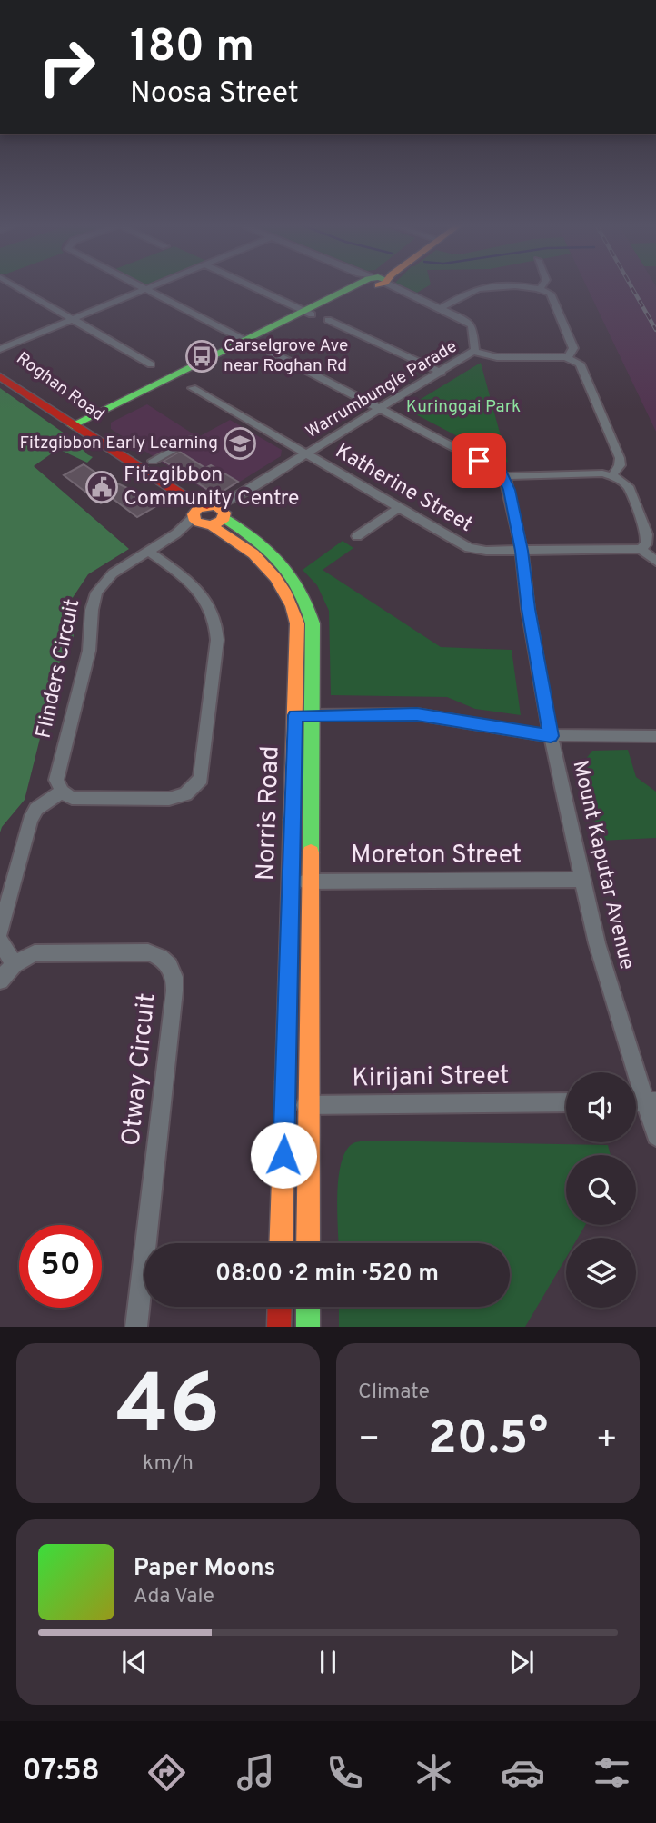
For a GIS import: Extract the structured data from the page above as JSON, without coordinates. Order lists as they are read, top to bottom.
{
  "streets": {
    "main road": ["Roghan Road", "Norris Road"],
    "street": [
      "Warrumbungle Parade",
      "Katherine Street",
      "Flinders Circuit",
      "Moreton Street",
      "Mount Kaputar Avenue",
      "Otway Circuit",
      "Kirijani Street"
    ]
  },
  "crossings": [
    ["Roghan Road", "Warrumbungle Parade"],
    ["Roghan Road", "Flinders Circuit"],
    ["Roghan Road", "Norris Road"],
    ["Warrumbungle Parade", "Katherine Street"],
    ["Warrumbungle Parade", "Flinders Circuit"],
    ["Warrumbungle Parade", "Norris Road"],
    ["Katherine Street", "Mount Kaputar Avenue"],
    ["Flinders Circuit", "Norris Road"],
    ["Norris Road", "Moreton Street"],
    ["Norris Road", "Kirijani Street"],
    ["Moreton Street", "Mount Kaputar Avenue"]
  ],
  "parks": ["Kuringgai Park"],
  "places": {
    "bus stop": ["Carselgrove Ave near Roghan Rd"],
    "school or university": ["Fitzgibbon Early Learning"],
    "public building": ["Fitzgibbon Community Centre"]
  },
  "page": {
    "turn": ["180 m", "Noosa Street"],
    "limit": "50",
    "trip": "08:00 · 2 min · 520 m",
    "tile": [
      ["46", "km/h"],
      "Climate"
    ],
    "heat": ["−", "20.5°", "+"],
    "song": ["Paper Moons", "Ada Vale"],
    "tabs": "07:58"
  }
}
